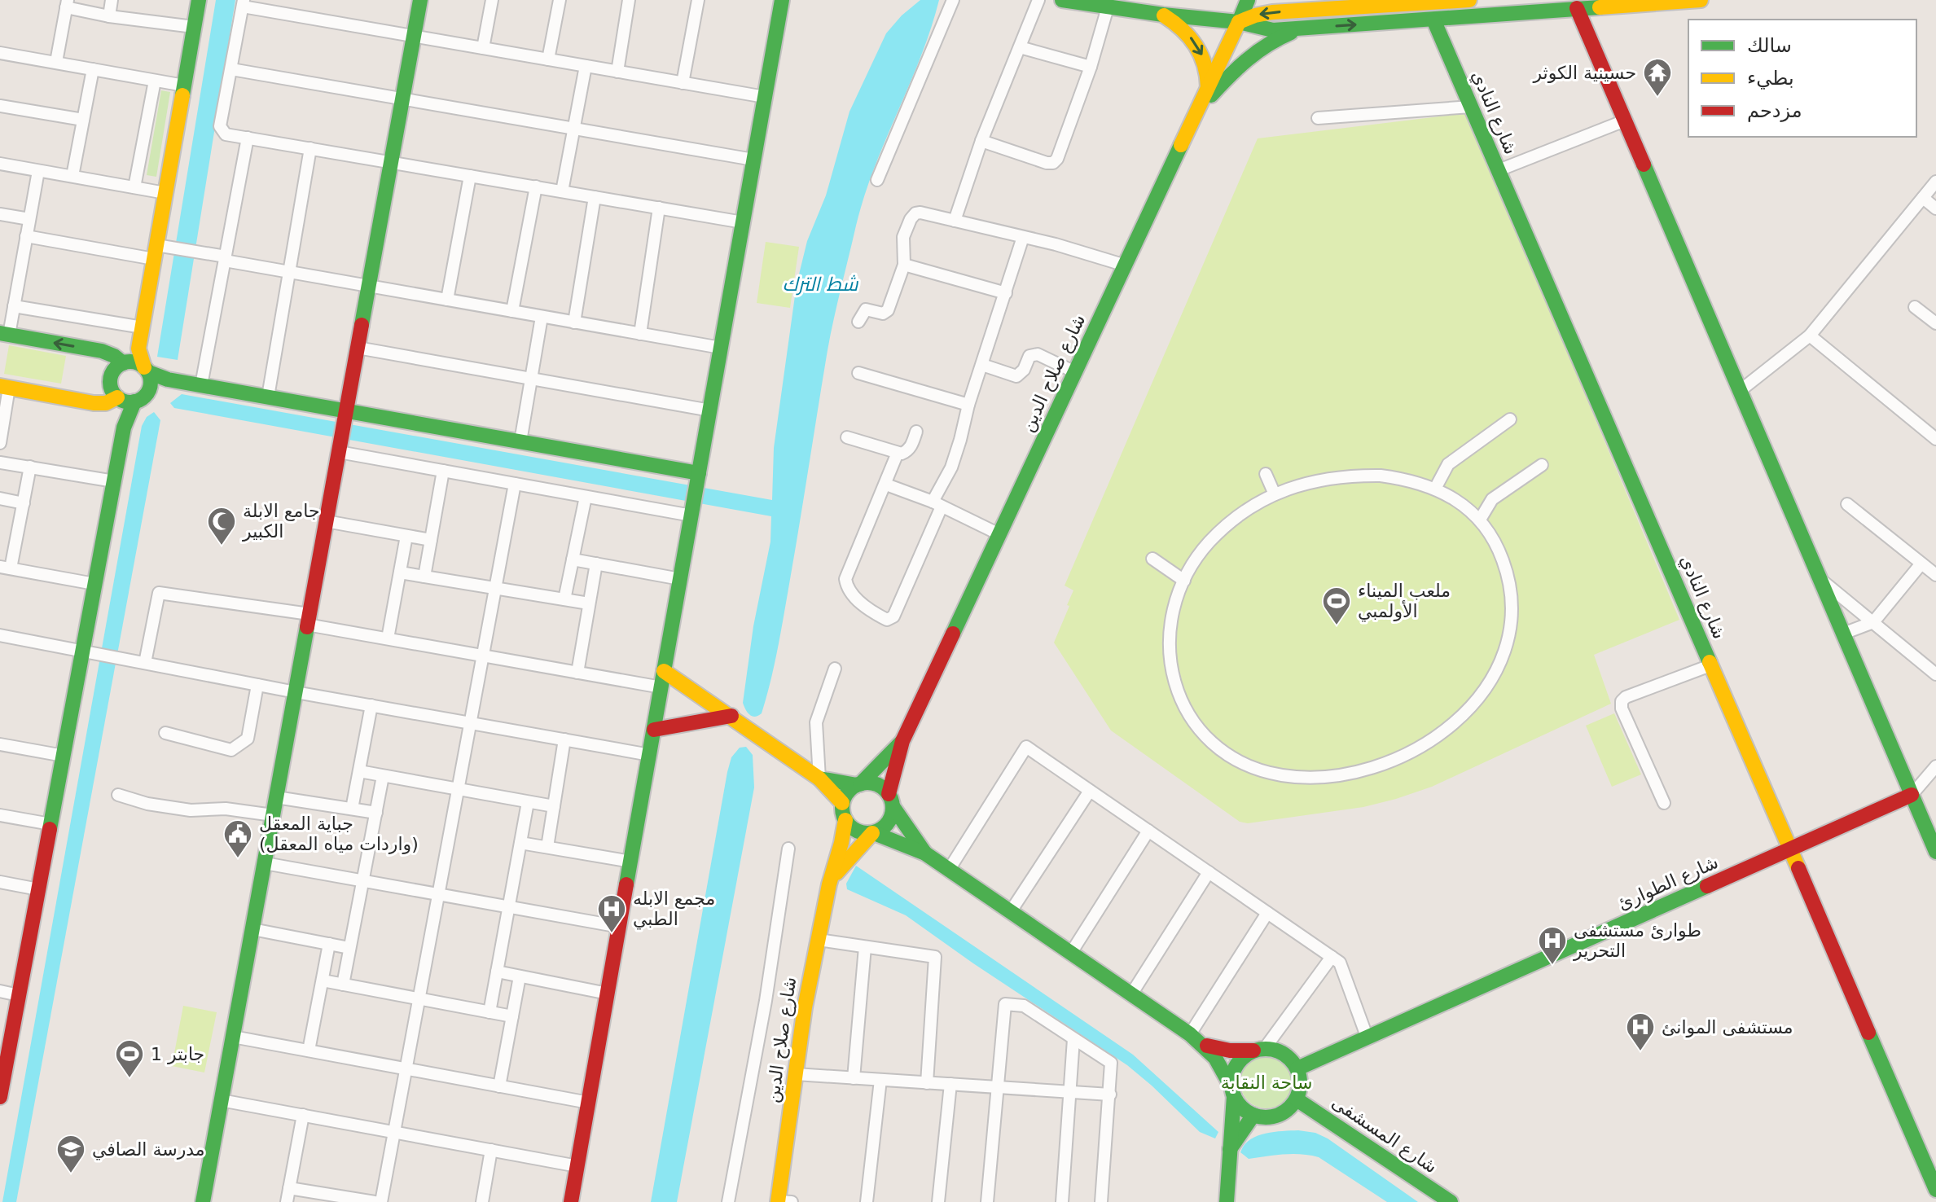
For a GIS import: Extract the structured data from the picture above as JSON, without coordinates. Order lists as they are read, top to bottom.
{
  "streets": {
    "street": [
      "شارع النادي",
      "شارع صلاح الدين",
      "شارع الطوارئ",
      "شارع المسشفى"
    ]
  },
  "crossings": [
    ["شارع النادي", "شارع الطوارئ"],
    ["شارع الطوارئ", "شارع المسشفى"]
  ],
  "water": ["شط الترك"],
  "parks": ["ساحة النقابة"],
  "places": {
    "temple": ["حسينية الكوثر"],
    "mosque": ["جامع الابلة الكبير"],
    "sports": ["ملعب الميناء الأولمبي", "جابتر 1"],
    "public building": ["جباية المعقل (واردات مياه المعقل)"],
    "hospital": ["مجمع الابله الطبي", "طوارئ مستشفى التحرير", "مستشفى الموانئ"],
    "school or university": ["مدرسة الصافي"]
  },
  "legend": ["سالك", "بطيء", "مزدحم"]
}
